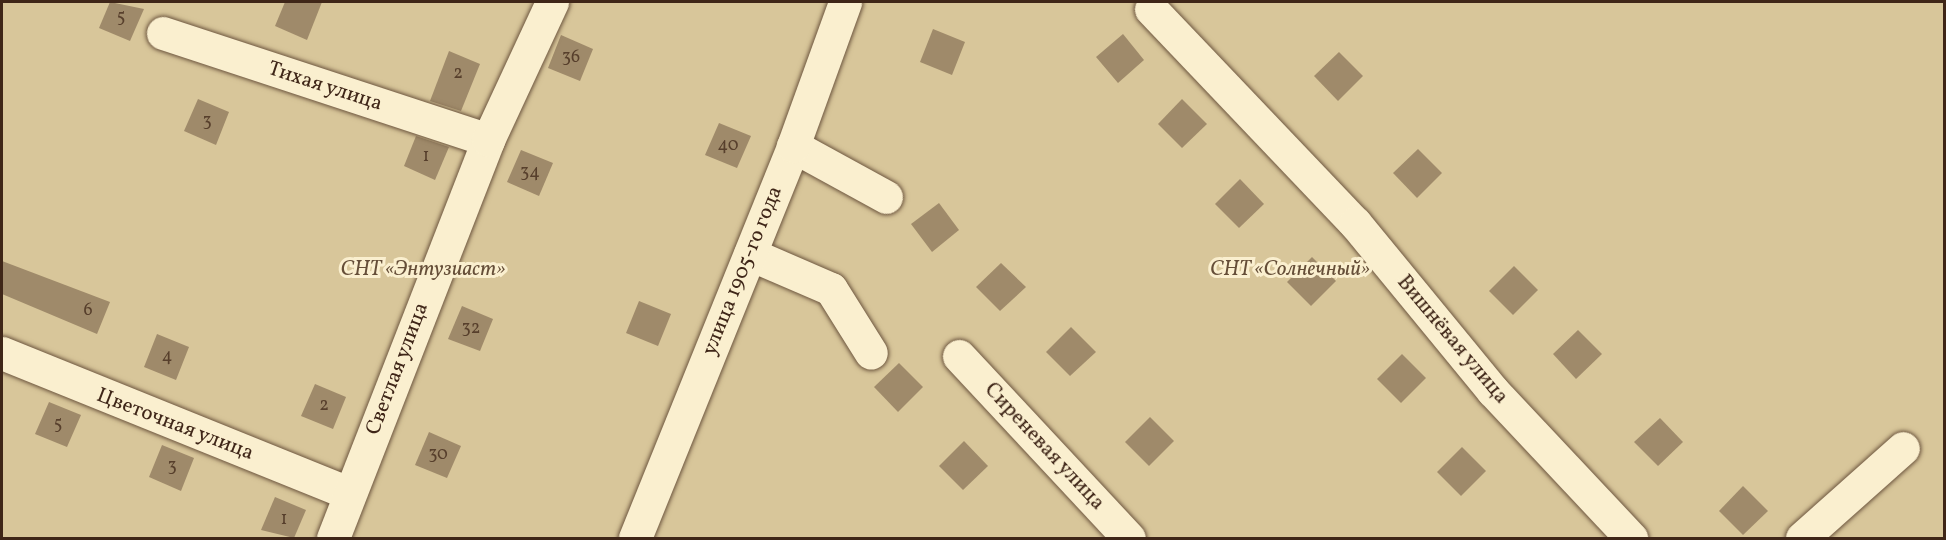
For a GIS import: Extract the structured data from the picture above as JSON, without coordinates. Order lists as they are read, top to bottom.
{
  "streets": {
    "street": [
      "Тихая улица",
      "улица 1905-го года",
      "Вишнёвая улица",
      "Светлая улица",
      "Цветочная улица",
      "Сиреневая улица"
    ]
  },
  "crossings": [
    ["Тихая улица", "Светлая улица"],
    ["Светлая улица", "Цветочная улица"]
  ],
  "parks": ["СНТ «Энтузиаст»", "СНТ «Солнечный»"],
  "house_numbers": [
    "5",
    "36",
    "2",
    "3",
    "40",
    "1",
    "34",
    "6",
    "32",
    "4",
    "2",
    "5",
    "30",
    "3",
    "1"
  ]
}
